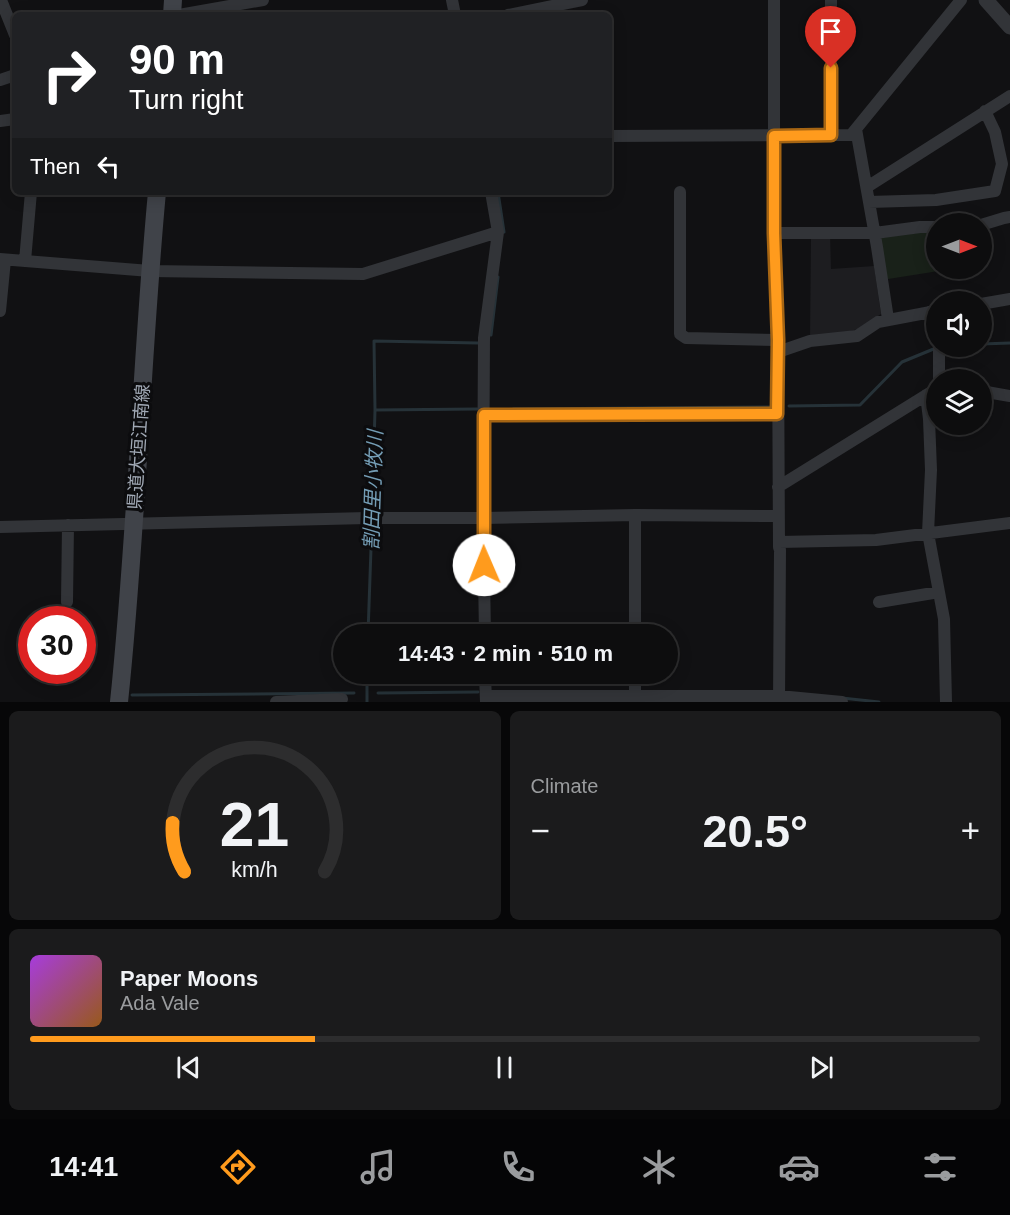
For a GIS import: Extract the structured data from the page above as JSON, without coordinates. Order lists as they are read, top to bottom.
{
  "streets": {
    "main road": ["県道大垣江南線"]
  },
  "water": ["割田里小牧川"],
  "north": "right",
  "page": {
    "turn": ["90 m", "Turn right"],
    "then": "Then",
    "limit": "30",
    "trip": "14:43 · 2 min · 510 m",
    "tile": "Climate",
    "heat": ["−", "20.5°", "+"],
    "song": ["Paper Moons", "Ada Vale"],
    "tabs": "14:41",
    "gauge": ["21", "km/h"]
  }
}
